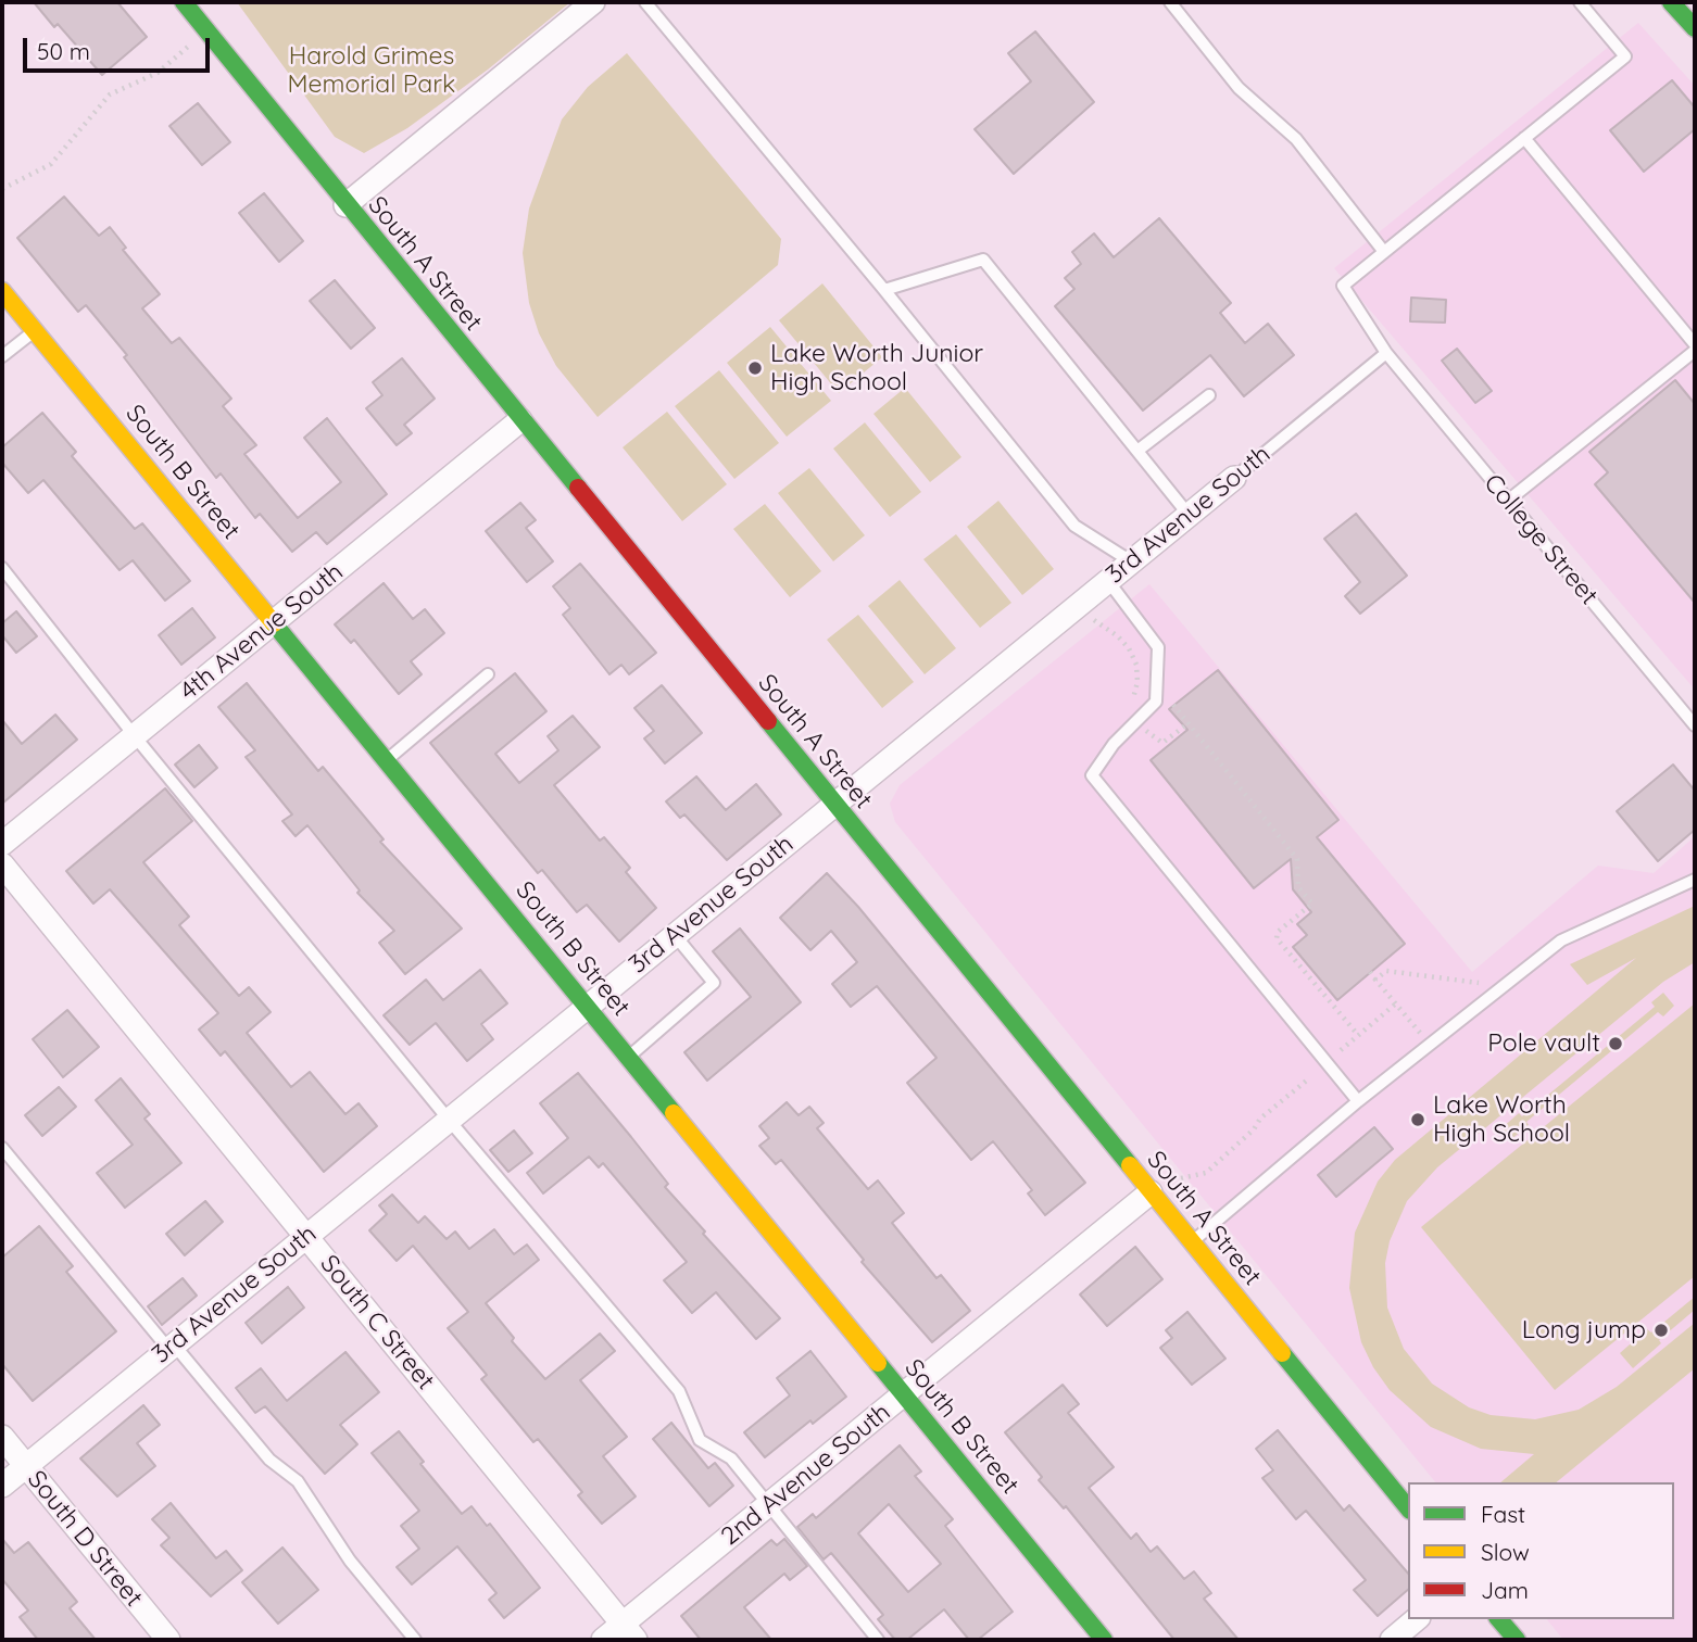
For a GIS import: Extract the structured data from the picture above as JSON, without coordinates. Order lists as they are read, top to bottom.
{
  "streets": {
    "main road": ["South A Street", "South B Street"],
    "street": [
      "3rd Avenue South",
      "4th Avenue South",
      "South C Street",
      "2nd Avenue South",
      "South D Street"
    ],
    "lane": ["College Street"]
  },
  "crossings": [
    ["South A Street", "3rd Avenue South"],
    ["South A Street", "4th Avenue South"],
    ["South A Street", "2nd Avenue South"],
    ["South B Street", "3rd Avenue South"],
    ["South B Street", "4th Avenue South"],
    ["South B Street", "2nd Avenue South"],
    ["3rd Avenue South", "College Street"],
    ["3rd Avenue South", "South C Street"],
    ["3rd Avenue South", "South D Street"],
    ["South C Street", "2nd Avenue South"]
  ],
  "parks": ["Harold Grimes Memorial Park"],
  "places": [
    "Lake Worth Junior High School",
    "Pole vault",
    "Lake Worth High School",
    "Long jump"
  ],
  "legend": ["Fast", "Slow", "Jam"],
  "scale_bar": "50 m"
}
